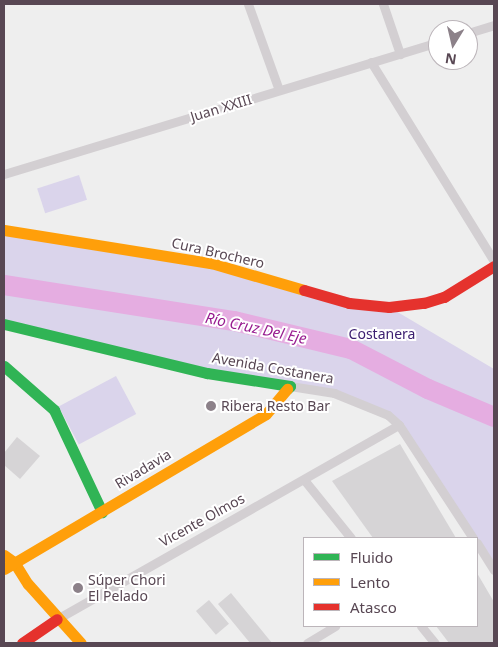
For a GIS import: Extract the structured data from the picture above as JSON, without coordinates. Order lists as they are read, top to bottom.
{
  "streets": {
    "street": [
      "Juan XXIII",
      "Cura Brochero",
      "Avenida Costanera",
      "Rivadavia",
      "Vicente Olmos"
    ]
  },
  "crossings": [
    ["Avenida Costanera", "Rivadavia"],
    ["Avenida Costanera", "Vicente Olmos"]
  ],
  "water": ["Río Cruz Del Eje"],
  "parks": ["Costanera"],
  "places": ["Ribera Resto Bar", "Súper Chori El Pelado"],
  "legend": ["Fluido", "Lento", "Atasco"],
  "north": "bottom"
}
